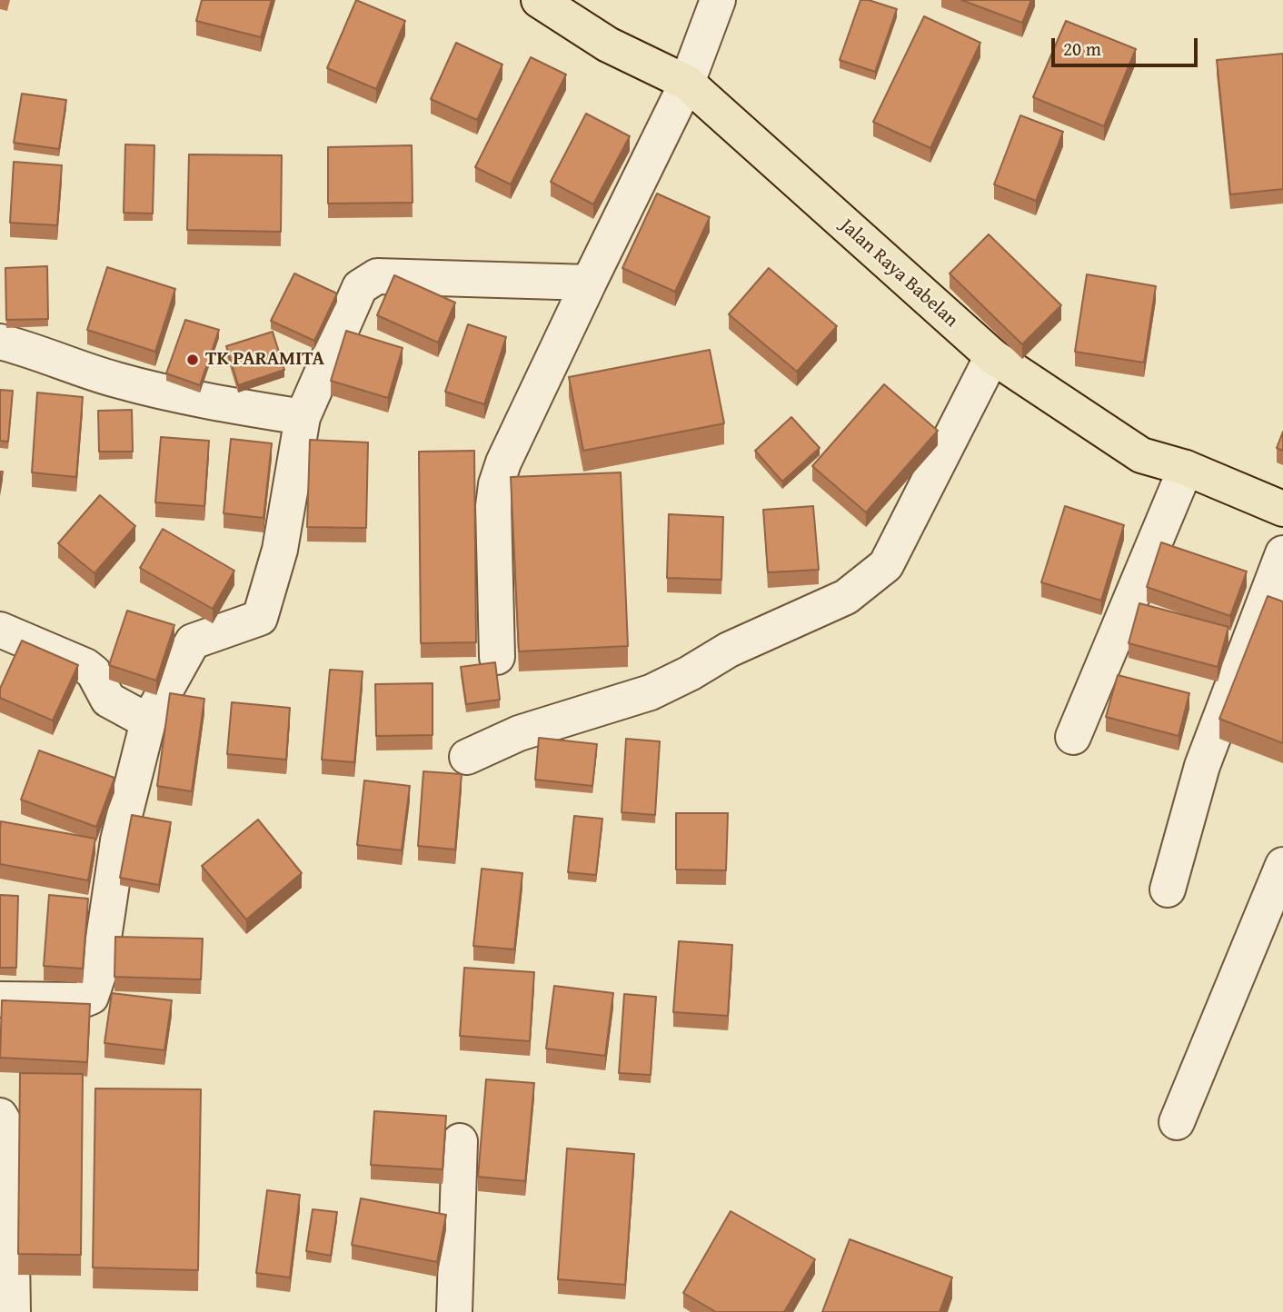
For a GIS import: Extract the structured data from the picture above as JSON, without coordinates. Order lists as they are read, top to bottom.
{
  "streets": {
    "main road": ["Jalan Raya Babelan"]
  },
  "places": ["TK PARAMITA"],
  "scale_bar": "20 m"
}
